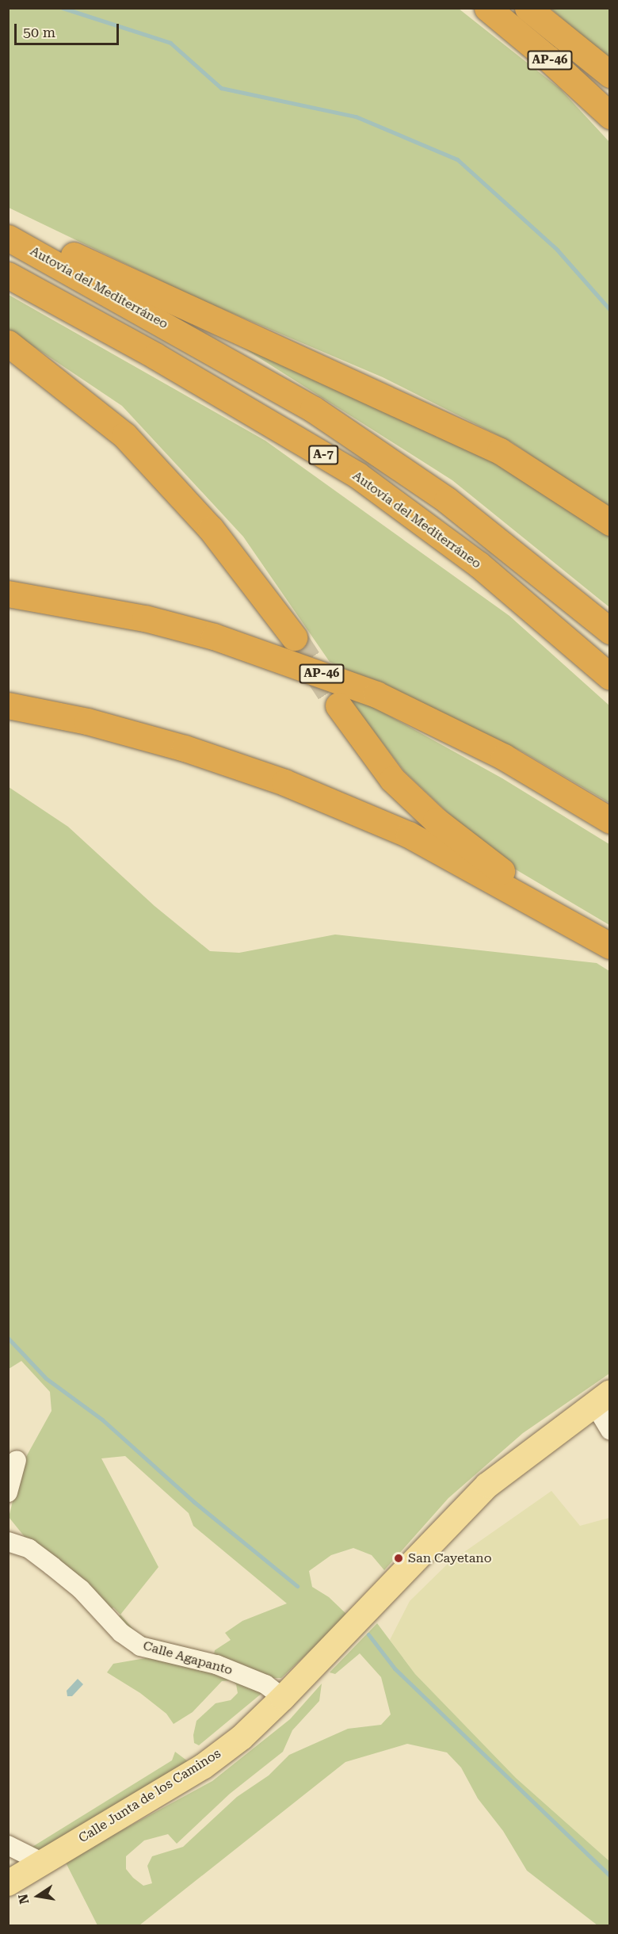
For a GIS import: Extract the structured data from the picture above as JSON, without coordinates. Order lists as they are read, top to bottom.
{
  "streets": {
    "highway": ["AP-46", "Autovía del Mediterráneo", "A-7"],
    "main road": ["Calle Junta de los Caminos"],
    "street": ["Calle Agapanto"]
  },
  "crossings": [
    ["Calle Agapanto", "Calle Junta de los Caminos"]
  ],
  "places": ["San Cayetano"],
  "scale_bar": "50 m",
  "north": "left"
}
